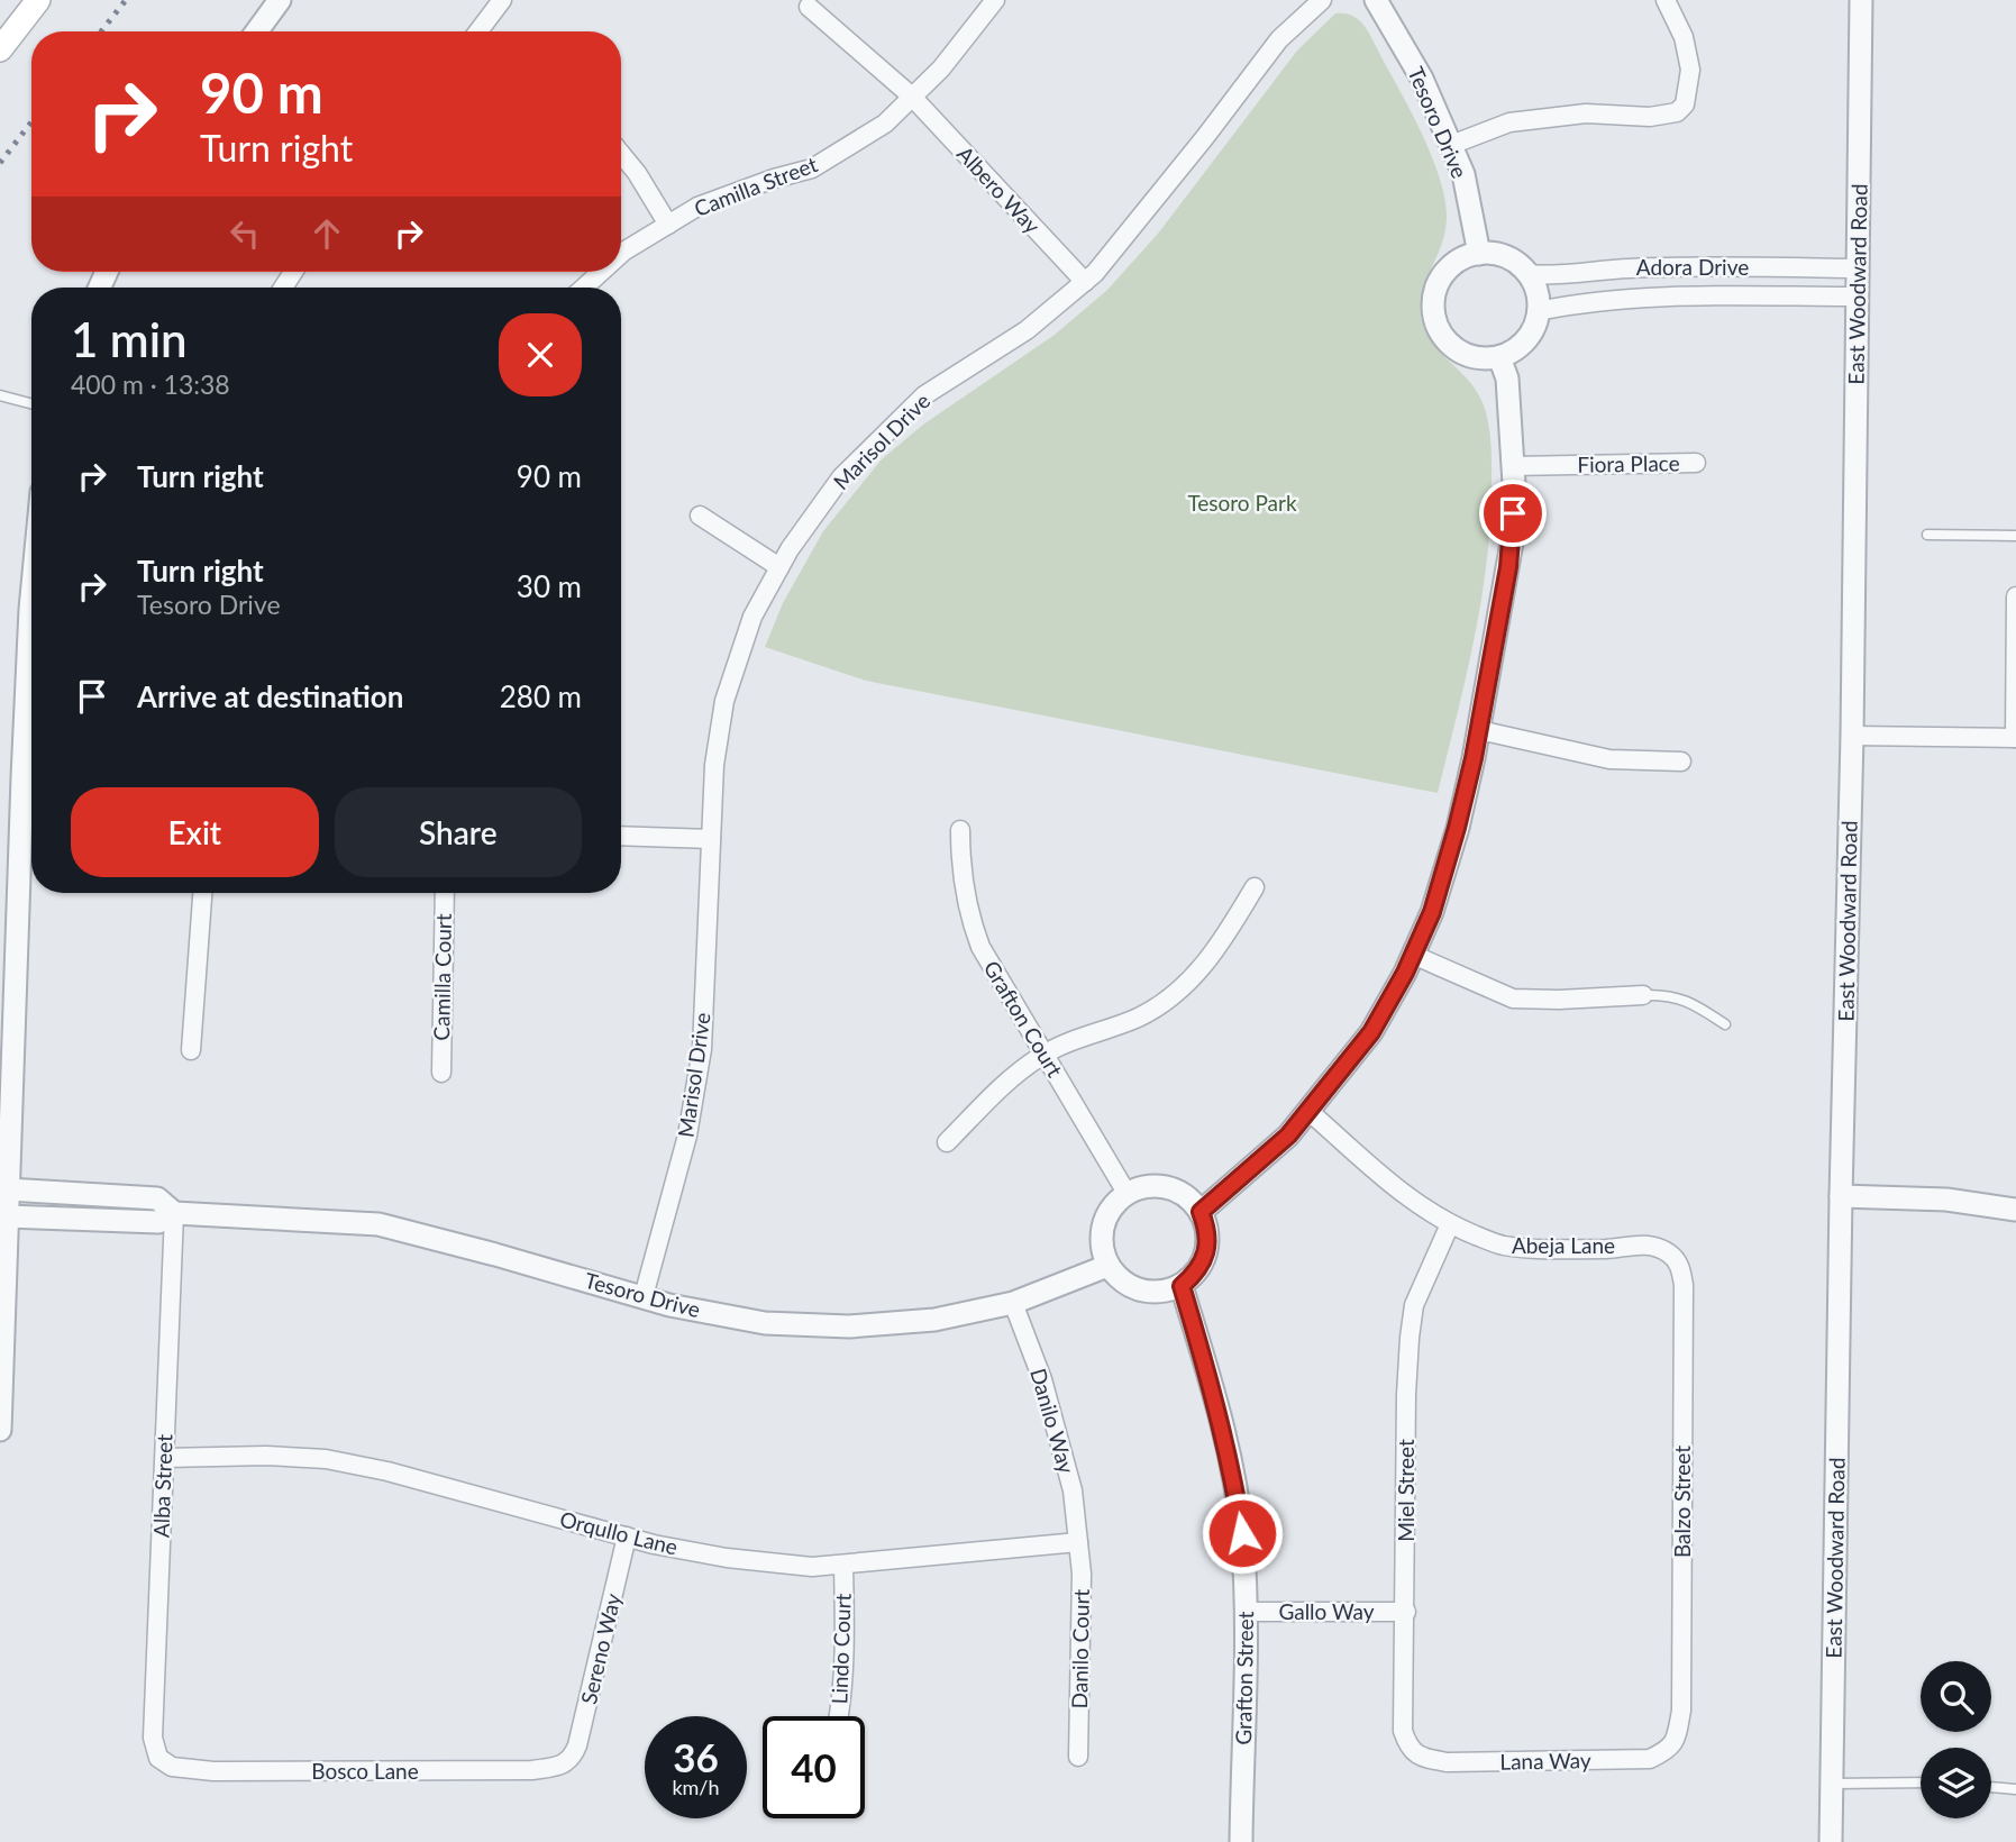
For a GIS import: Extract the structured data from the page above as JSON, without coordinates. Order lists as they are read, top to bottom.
{
  "streets": {
    "street": [
      "Tesoro Drive",
      "Camilla Street",
      "Albero Way",
      "Adora Drive",
      "East Woodward Road",
      "Marisol Drive",
      "Fiora Place",
      "Camilla Court",
      "Grafton Court",
      "Abeja Lane",
      "Danilo Way",
      "Alba Street",
      "Miel Street",
      "Balzo Street",
      "Orqullo Lane",
      "Gallo Way",
      "Sereno Way",
      "Lindo Court",
      "Danilo Court",
      "Grafton Street",
      "Lana Way",
      "Bosco Lane"
    ]
  },
  "crossings": [
    ["Tesoro Drive", "Adora Drive"],
    ["Tesoro Drive", "Marisol Drive"],
    ["Tesoro Drive", "Grafton Court"],
    ["Tesoro Drive", "Danilo Way"],
    ["Tesoro Drive", "Alba Street"],
    ["Tesoro Drive", "Grafton Street"],
    ["Camilla Street", "Albero Way"],
    ["Albero Way", "Marisol Drive"],
    ["Adora Drive", "East Woodward Road"],
    ["Grafton Court", "Grafton Street"],
    ["Abeja Lane", "Miel Street"],
    ["Abeja Lane", "Balzo Street"],
    ["Danilo Way", "Orqullo Lane"],
    ["Danilo Way", "Danilo Court"],
    ["Alba Street", "Orqullo Lane"],
    ["Alba Street", "Bosco Lane"],
    ["Miel Street", "Gallo Way"],
    ["Miel Street", "Lana Way"],
    ["Balzo Street", "Lana Way"],
    ["Orqullo Lane", "Sereno Way"],
    ["Orqullo Lane", "Lindo Court"],
    ["Orqullo Lane", "Danilo Court"],
    ["Gallo Way", "Grafton Street"],
    ["Sereno Way", "Bosco Lane"]
  ],
  "parks": ["Tesoro Park"],
  "page": {
    "turn": ["90 m", "Turn right"],
    "heading": ["1 min", "400 m · 13:38"],
    "list": [
      {
        "name": "Turn right",
        "value": "90 m"
      },
      {
        "name": "Turn right",
        "note": "Tesoro Drive",
        "value": "30 m"
      },
      {
        "name": "Arrive at destination",
        "value": "280 m"
      }
    ],
    "buttons": ["Exit", "Share"],
    "speed": "36 km/h",
    "limit": "40"
  }
}
